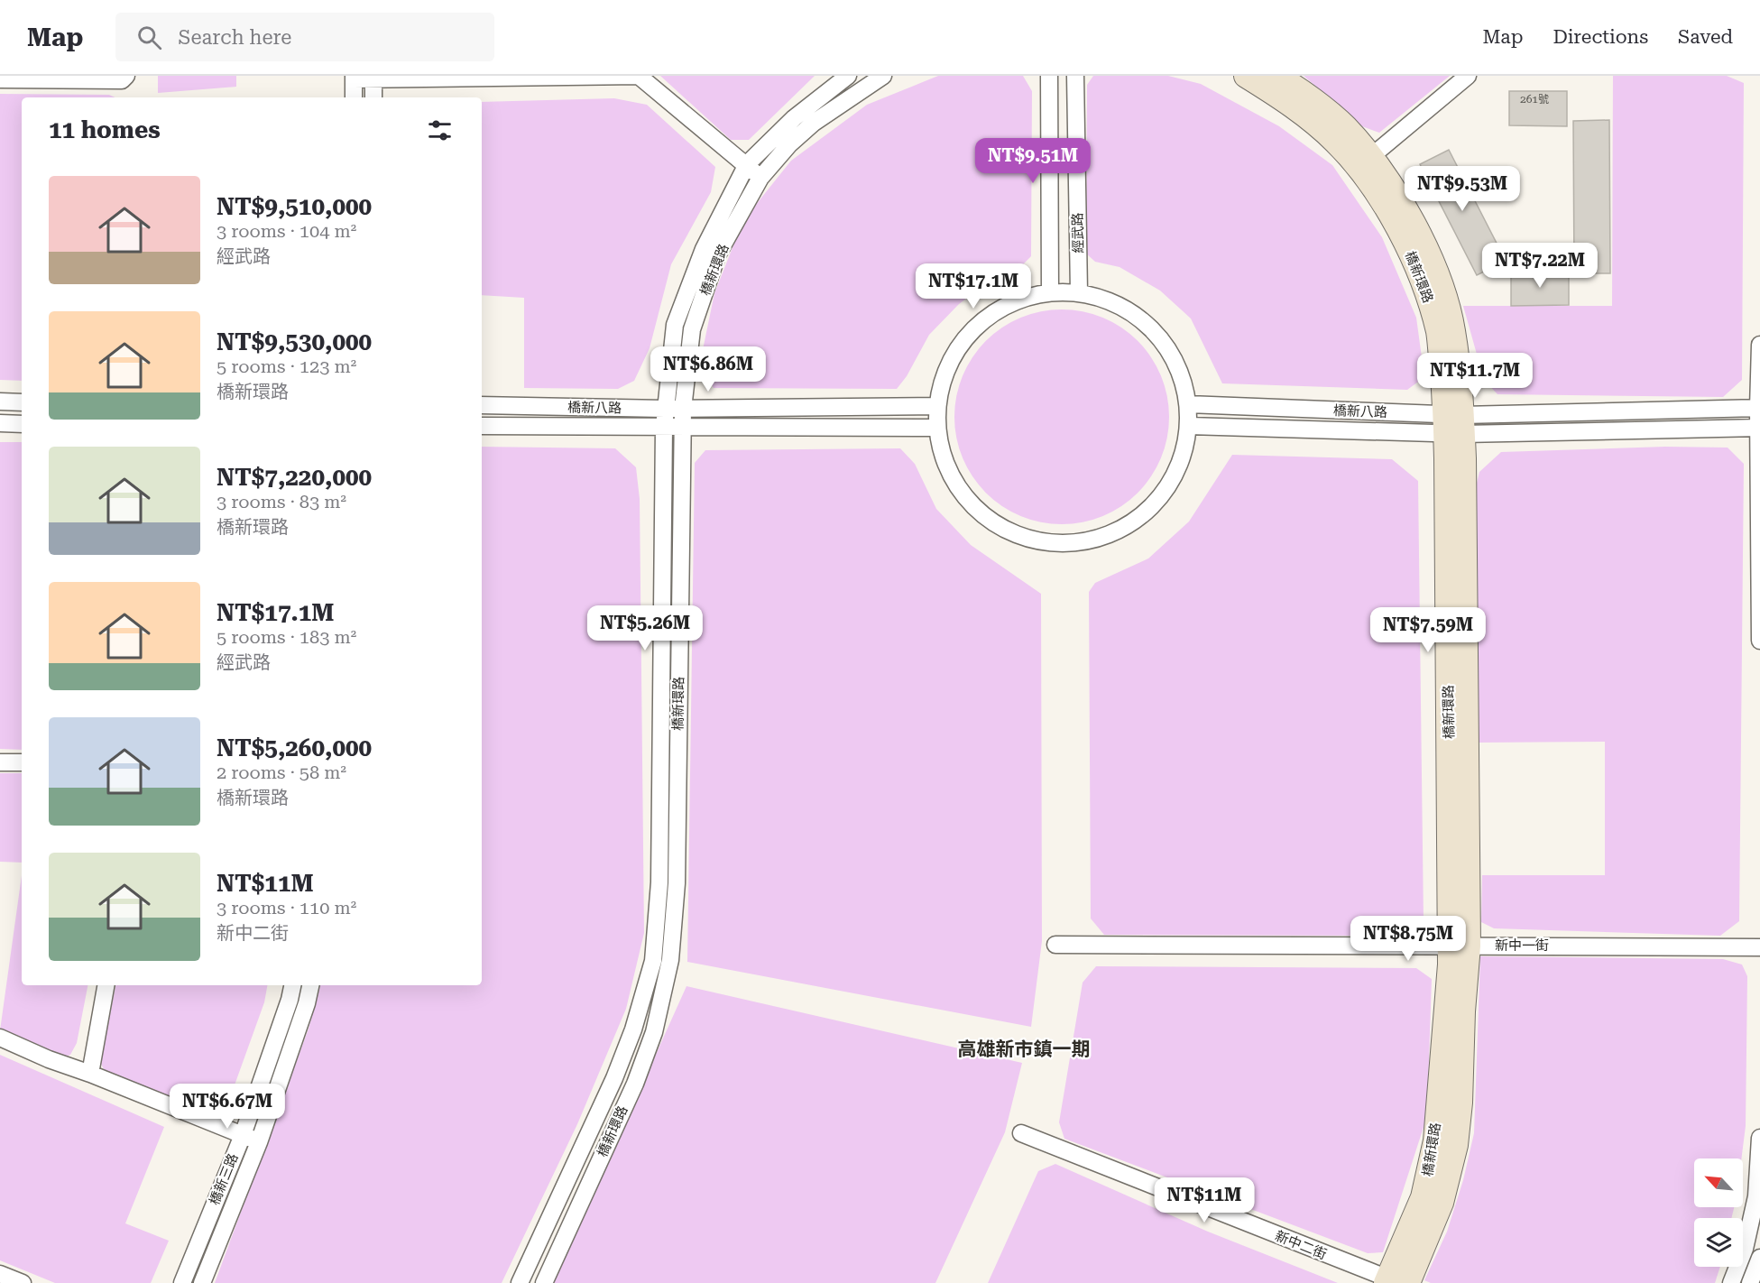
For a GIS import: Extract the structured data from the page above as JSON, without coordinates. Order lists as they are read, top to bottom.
{
  "streets": {
    "street": [
      "經武路",
      "橋新環路",
      "橋新八路",
      "新中一街",
      "橋新三路",
      "新中二街"
    ]
  },
  "crossings": [
    ["橋新環路", "橋新八路"],
    ["橋新環路", "新中一街"],
    ["橋新環路", "新中二街"]
  ],
  "districts": ["高雄新市鎮一期"],
  "house_numbers": ["261號"],
  "north": "top left",
  "page": {
    "header": "Map",
    "search": "Search here",
    "nav": ["Map", "Directions", "Saved"],
    "heading": "11 homes",
    "price": [
      "NT$9.51M",
      "NT$9.53M",
      "NT$7.22M",
      "NT$17.1M",
      "NT$6.86M",
      "NT$11.7M",
      "NT$5.26M",
      "NT$7.59M",
      "NT$8.75M",
      "NT$6.67M",
      "NT$11M"
    ],
    "list": [
      {
        "name": "NT$9,510,000",
        "note": "3 rooms · 104 m² · 經武路"
      },
      {
        "name": "NT$9,530,000",
        "note": "5 rooms · 123 m² · 橋新環路"
      },
      {
        "name": "NT$7,220,000",
        "note": "3 rooms · 83 m² · 橋新環路"
      },
      {
        "name": "NT$17.1M",
        "note": "5 rooms · 183 m² · 經武路"
      },
      {
        "name": "NT$5,260,000",
        "note": "2 rooms · 58 m² · 橋新環路"
      },
      {
        "name": "NT$11M",
        "note": "3 rooms · 110 m² · 新中二街"
      }
    ]
  }
}
